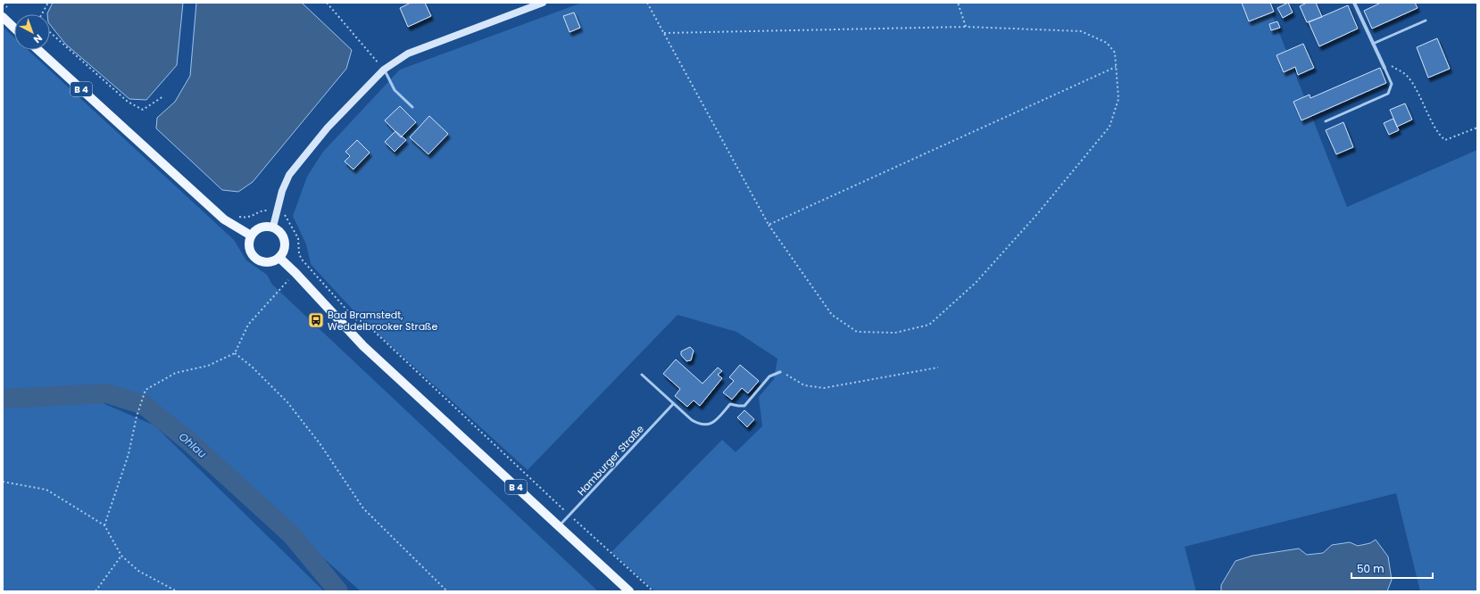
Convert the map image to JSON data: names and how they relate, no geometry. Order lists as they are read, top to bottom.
{
  "streets": {
    "main road": ["B 4"],
    "lane": ["Hamburger Straße"]
  },
  "crossings": [
    ["B 4", "Hamburger Straße"]
  ],
  "water": ["Ohlau"],
  "places": {
    "bus stop": ["Bad Bramstedt, Weddelbrooker Straße"]
  },
  "scale_bar": "50 m",
  "north": "bottom right"
}
